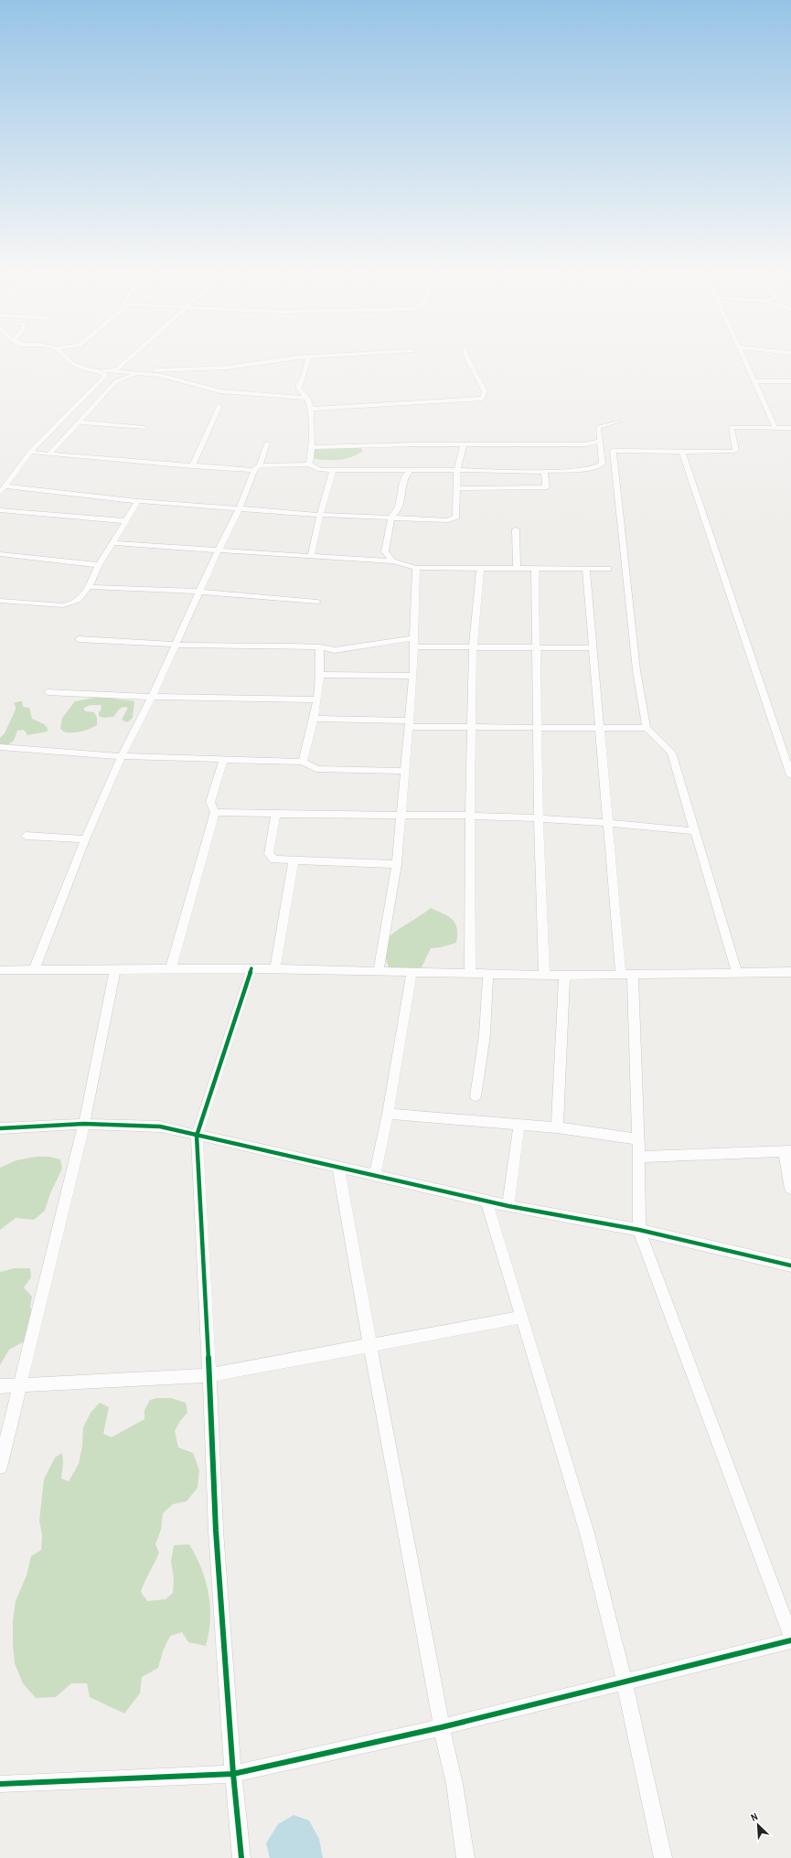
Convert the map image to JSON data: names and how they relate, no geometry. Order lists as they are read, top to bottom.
{
  "north": "top left"
}
